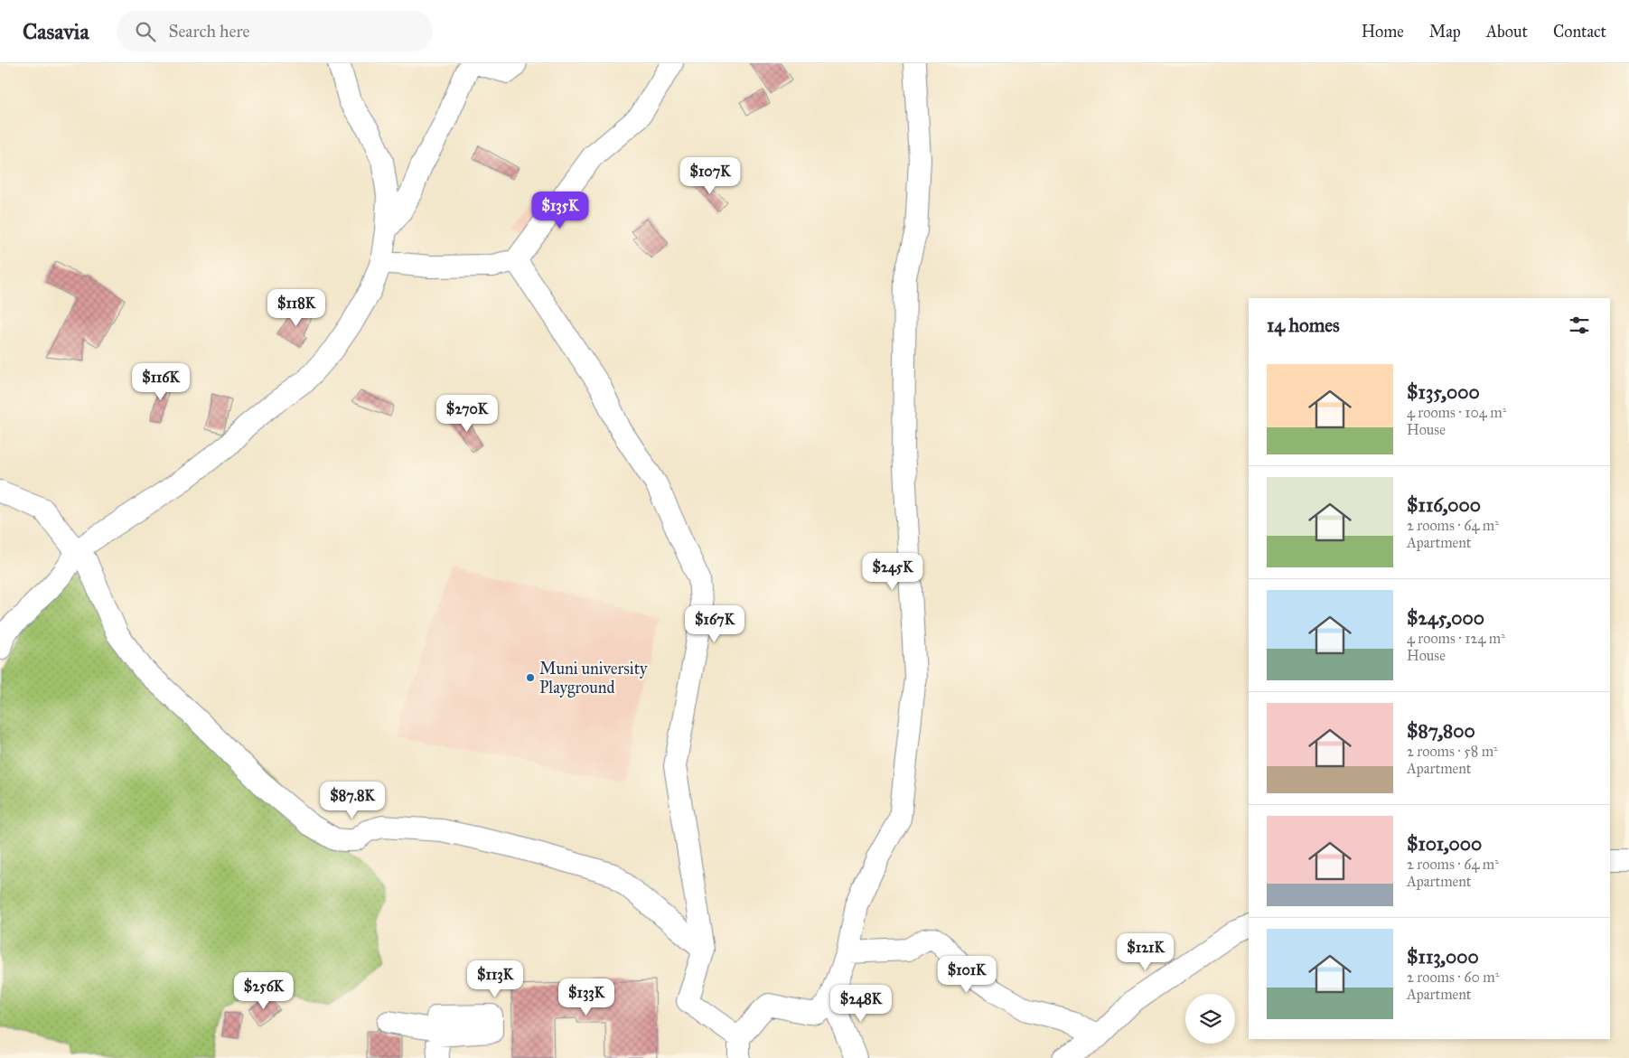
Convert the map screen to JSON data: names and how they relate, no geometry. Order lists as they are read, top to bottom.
{
  "places": ["Muni university Playground"],
  "page": {
    "header": "Casavia",
    "search": "Search here",
    "nav": [
      "Home",
      "Map",
      "About",
      "Contact"
    ],
    "price": [
      "$107K",
      "$135K",
      "$118K",
      "$116K",
      "$270K",
      "$245K",
      "$167K",
      "$87.8K",
      "$121K",
      "$101K",
      "$113K",
      "$256K",
      "$133K",
      "$248K"
    ],
    "heading": "14 homes",
    "list": [
      {
        "name": "$135,000",
        "note": "4 rooms · 104 m² · House"
      },
      {
        "name": "$116,000",
        "note": "2 rooms · 64 m² · Apartment"
      },
      {
        "name": "$245,000",
        "note": "4 rooms · 124 m² · House"
      },
      {
        "name": "$87,800",
        "note": "2 rooms · 58 m² · Apartment"
      },
      {
        "name": "$101,000",
        "note": "2 rooms · 64 m² · Apartment"
      },
      {
        "name": "$113,000",
        "note": "2 rooms · 60 m² · Apartment"
      }
    ]
  }
}
